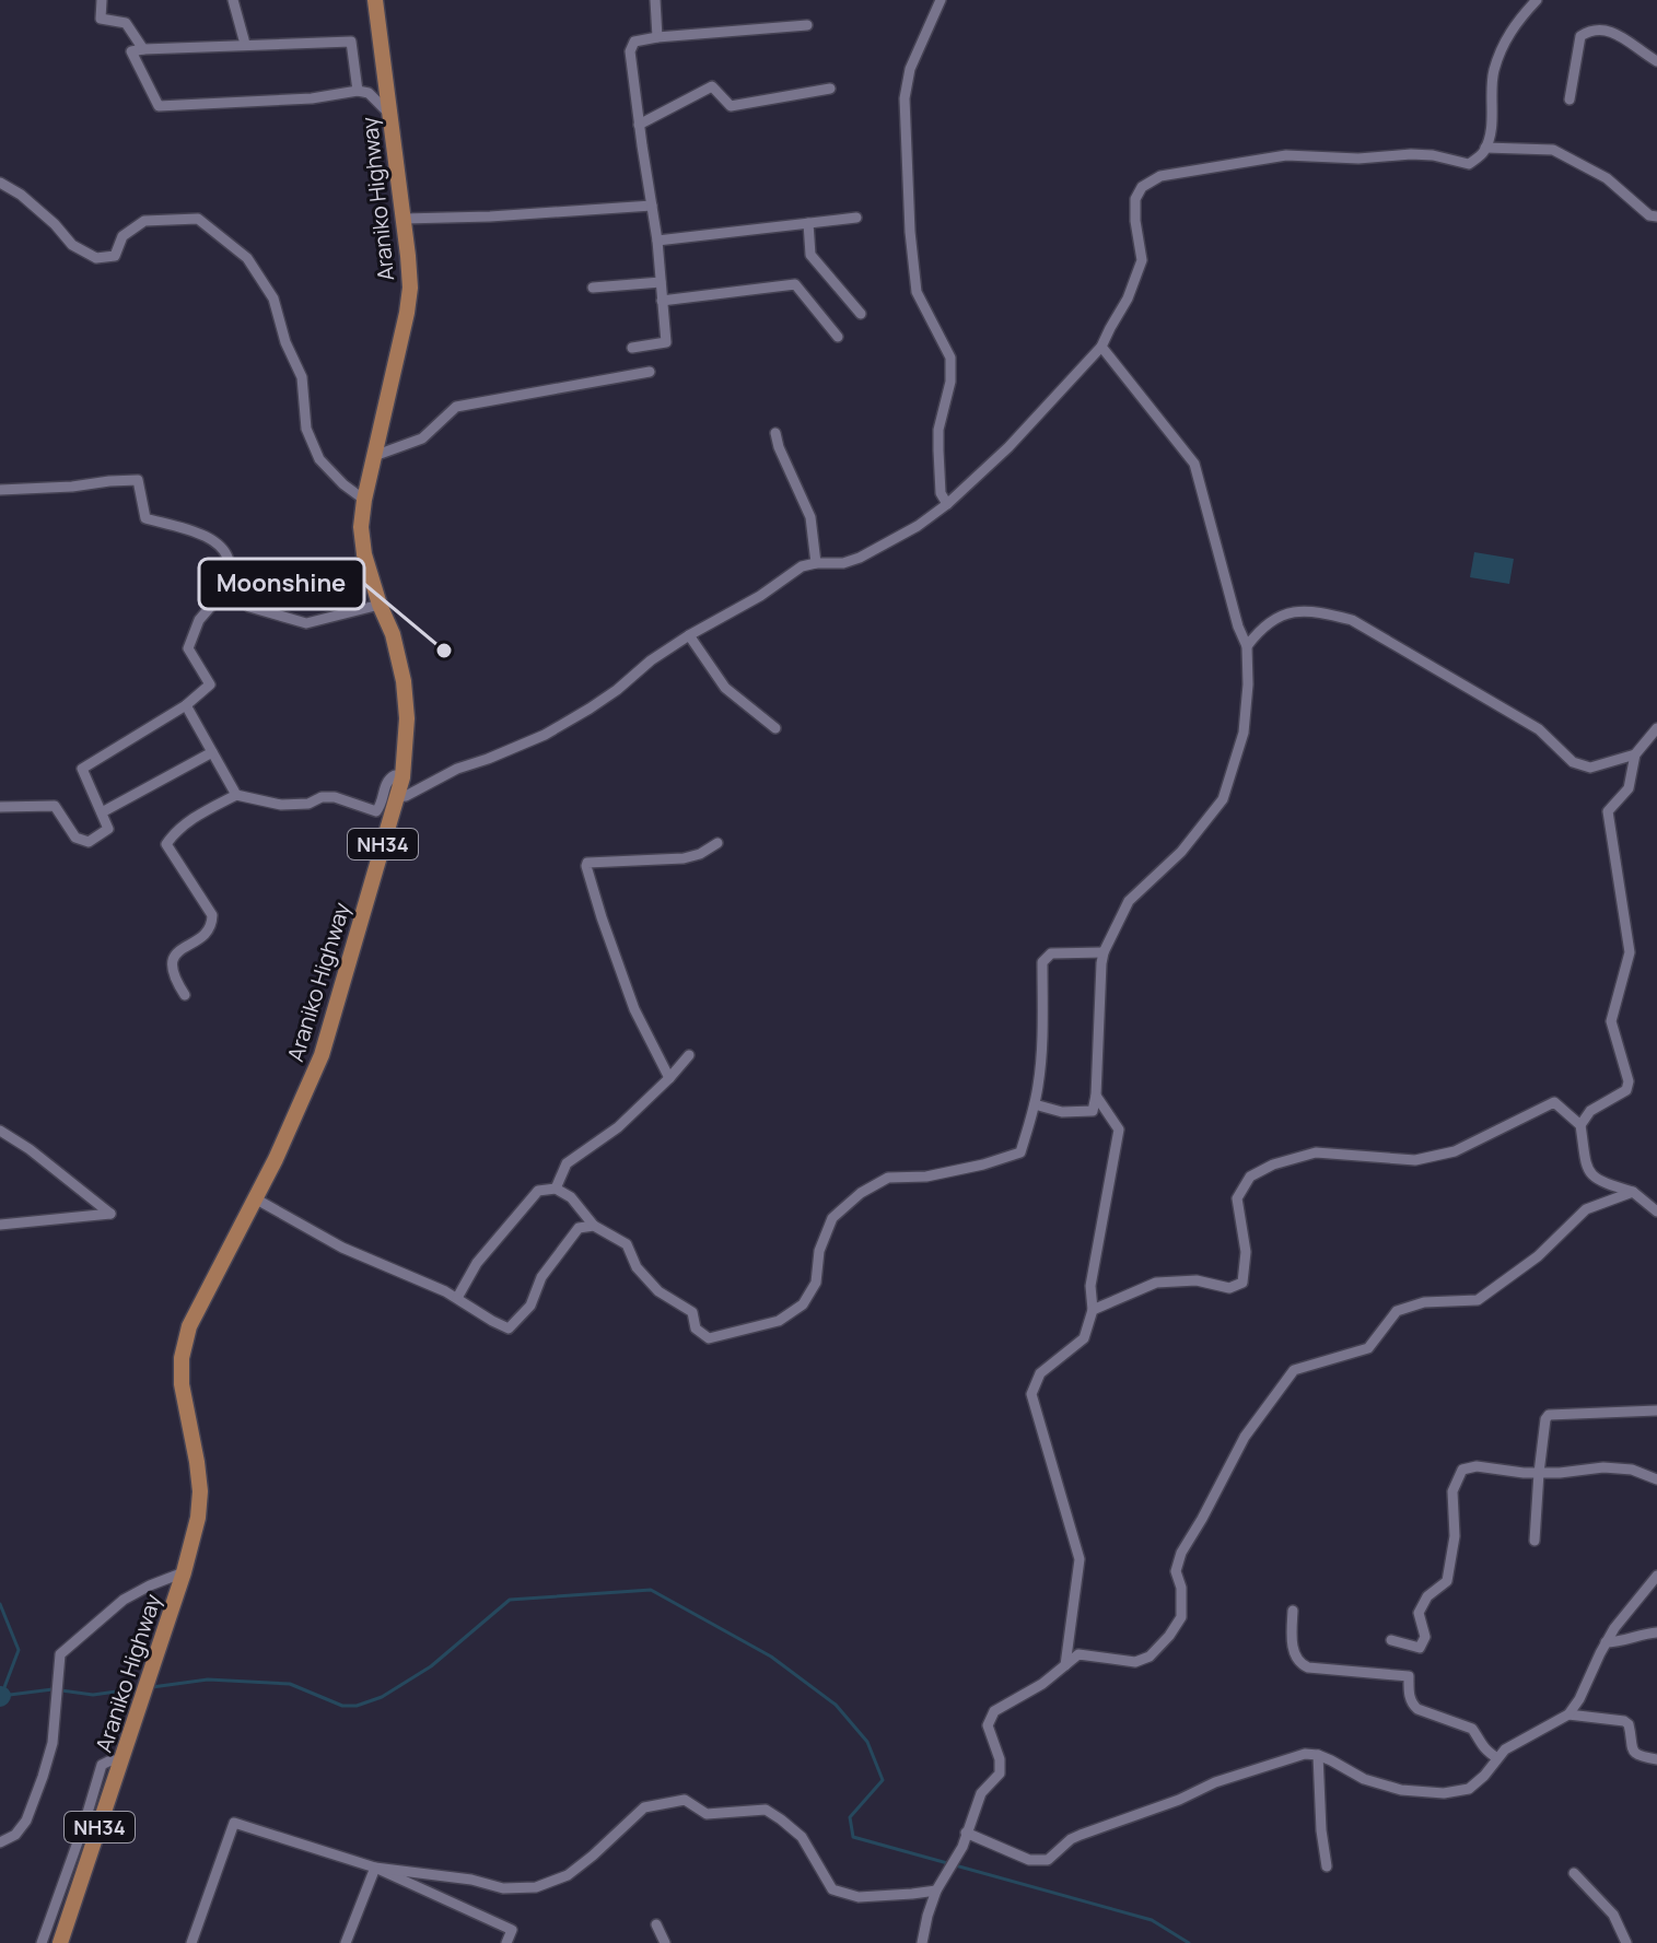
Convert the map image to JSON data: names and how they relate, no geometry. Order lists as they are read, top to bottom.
{
  "streets": {
    "highway": ["Araniko Highway", "NH34"]
  },
  "places": ["Moonshine"]
}
